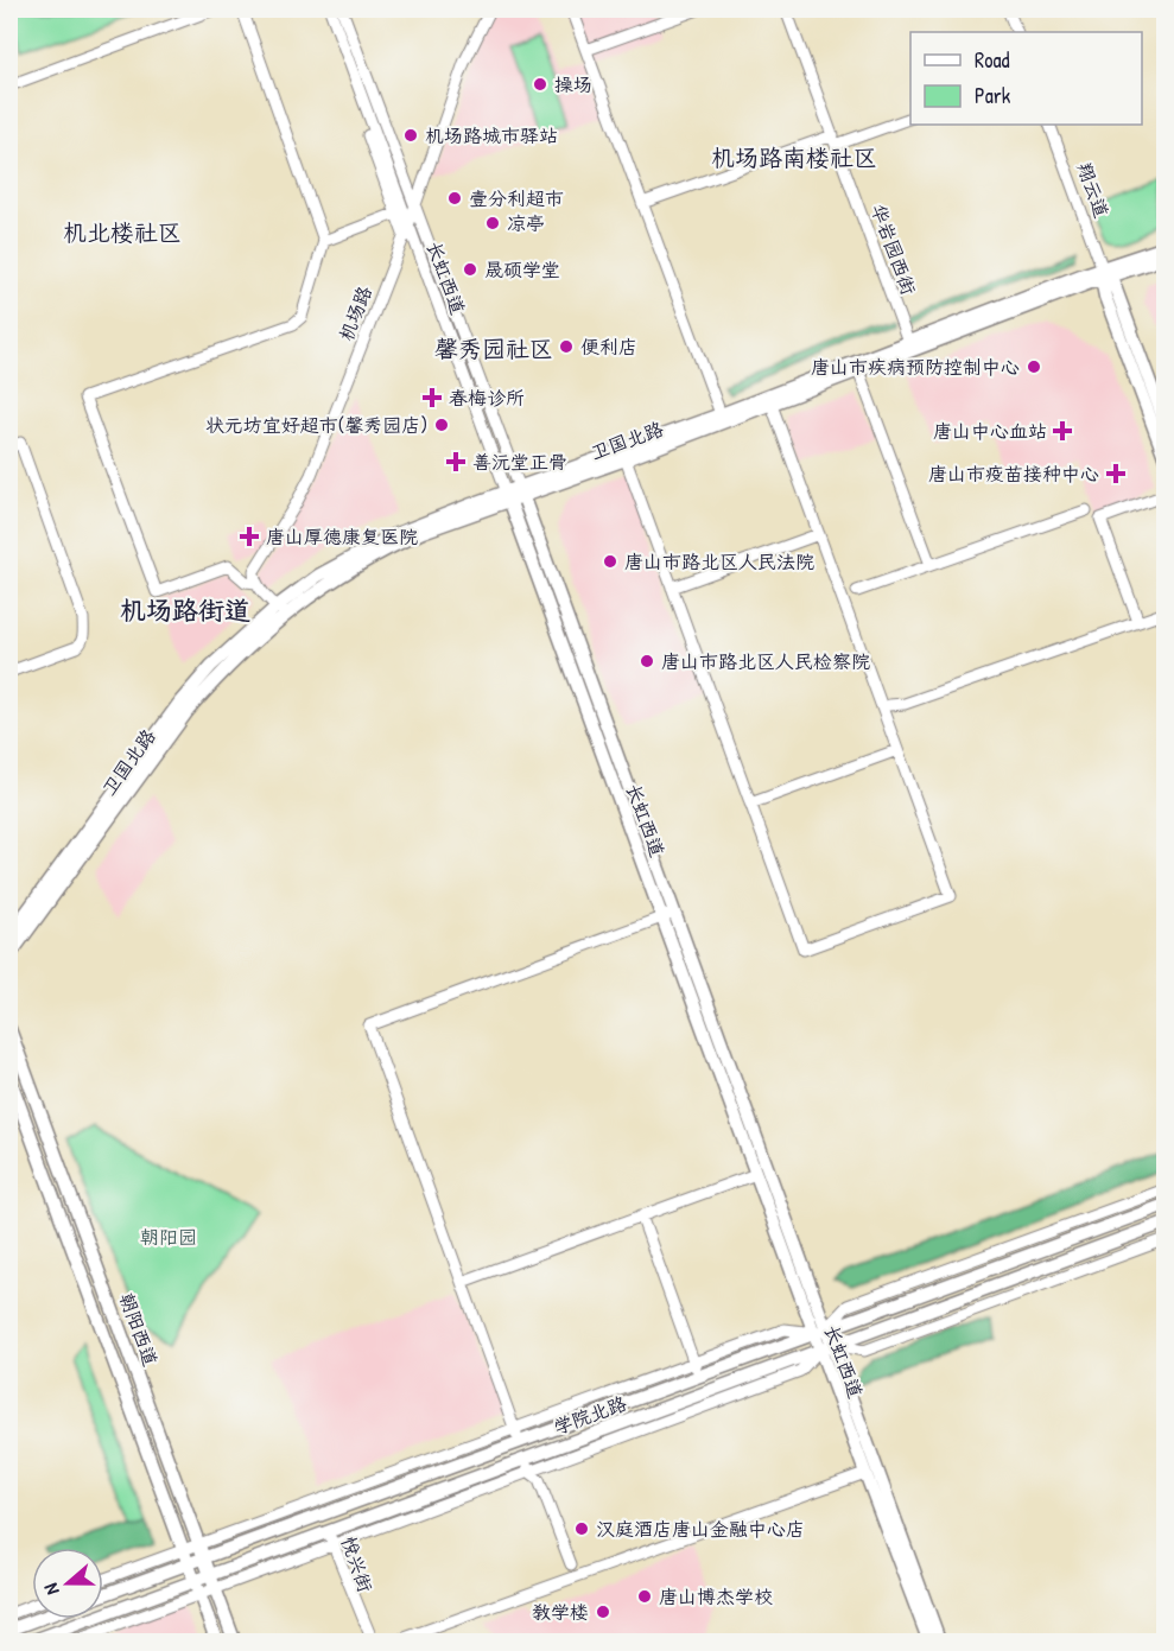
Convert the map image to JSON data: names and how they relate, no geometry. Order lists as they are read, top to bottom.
{
  "streets": {
    "main road": [
      "翔云道",
      "长虹西道",
      "卫国北路",
      "朝阳西道",
      "学院北路"
    ],
    "street": ["华岩园西街", "机场路", "悦兴街"]
  },
  "crossings": [
    ["翔云道", "卫国北路"],
    ["华岩园西街", "卫国北路"],
    ["长虹西道", "机场路"],
    ["长虹西道", "卫国北路"],
    ["长虹西道", "学院北路"],
    ["朝阳西道", "学院北路"],
    ["学院北路", "悦兴街"]
  ],
  "districts": [
    "机场路南楼社区",
    "机北楼社区",
    "馨秀园社区",
    "机场路街道"
  ],
  "parks": ["朝阳园"],
  "places": {
    "other": [
      "操场",
      "机场路城市驿站",
      "壹分利超市",
      "凉亭",
      "晟硕学堂",
      "便利店",
      "唐山市疾病预防控制中心",
      "状元坊宜好超市(馨秀园店)",
      "唐山市路北区人民法院",
      "唐山市路北区人民检察院",
      "汉庭酒店唐山金融中心店",
      "唐山博杰学校",
      "教学楼"
    ],
    "health": [
      "春梅诊所",
      "唐山中心血站",
      "善沅堂正骨",
      "唐山市疫苗接种中心",
      "唐山厚德康复医院"
    ]
  },
  "legend": ["Road", "Park"],
  "north": "left"
}
